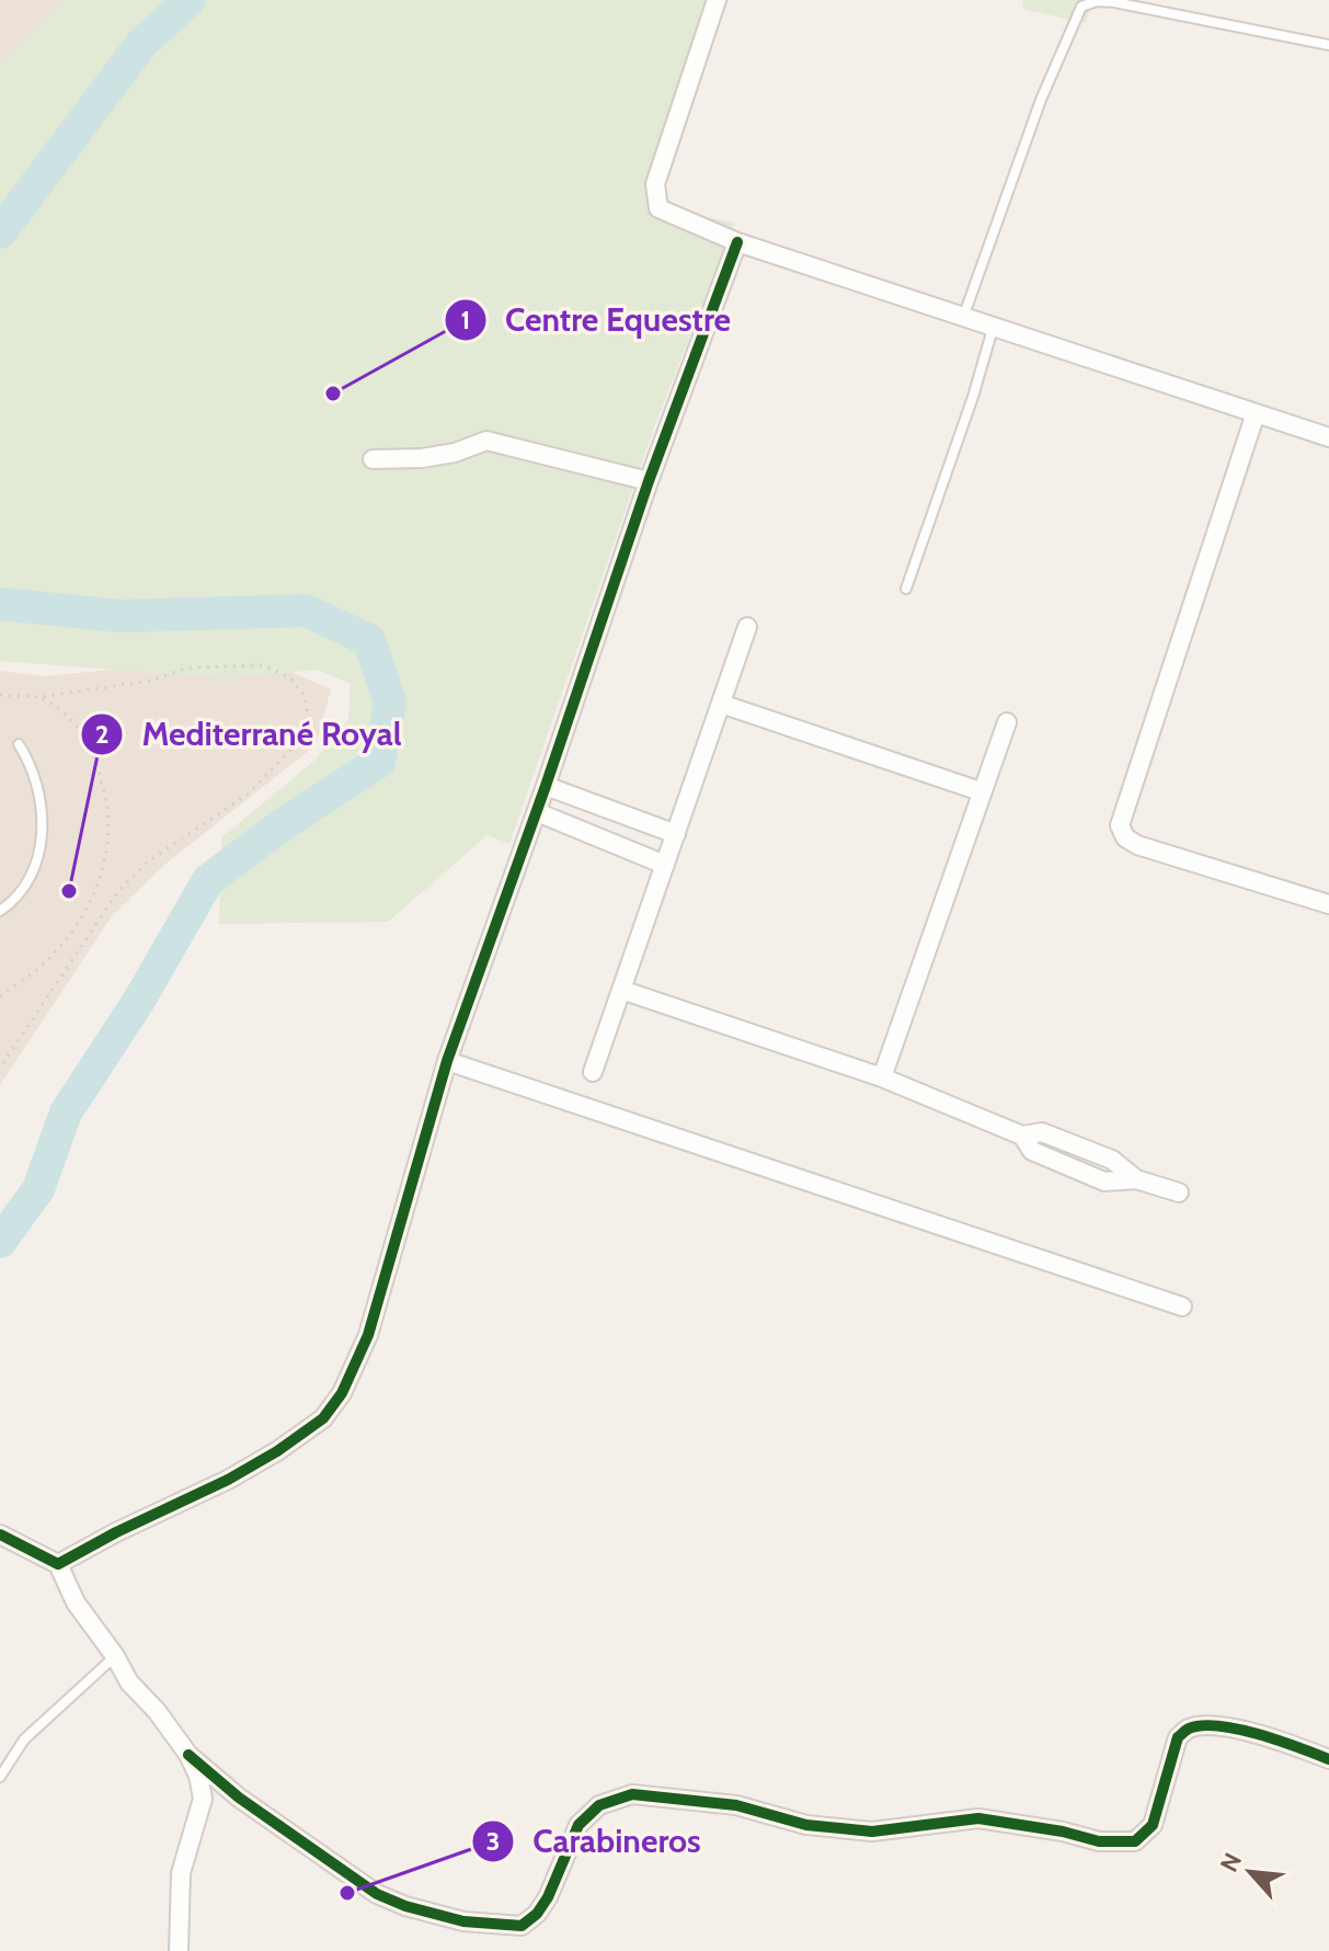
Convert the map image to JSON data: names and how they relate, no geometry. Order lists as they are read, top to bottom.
{
  "places": ["Centre Equestre", "Mediterrané Royal", "Carabineros"],
  "north": "top left"
}
